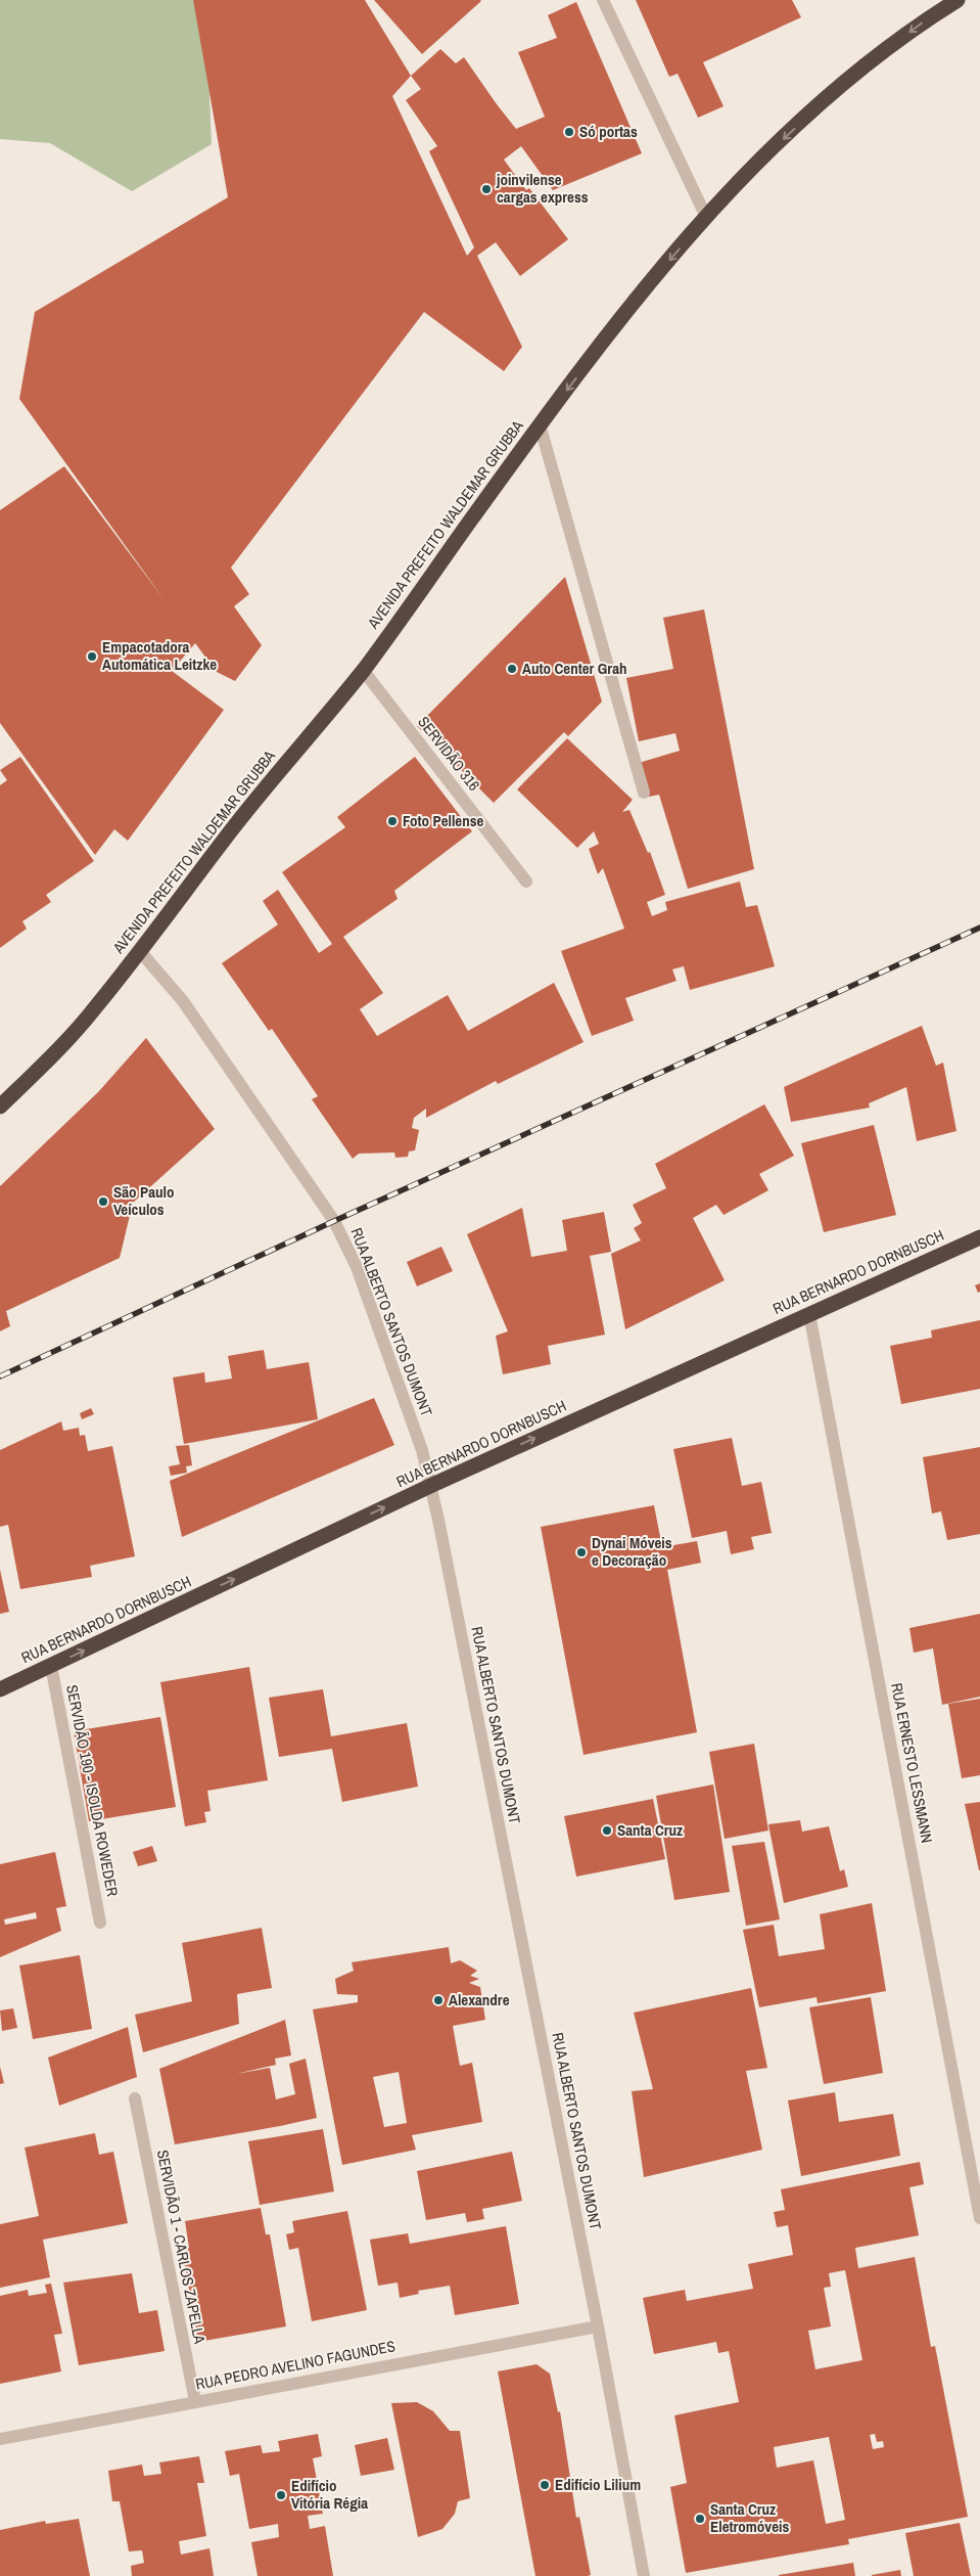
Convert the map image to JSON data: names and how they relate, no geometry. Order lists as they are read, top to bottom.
{
  "streets": {
    "highway": ["AVENIDA PREFEITO WALDEMAR GRUBBA", "RUA BERNARDO DORNBUSCH"],
    "street": [
      "SERVIDÃO 316",
      "RUA ALBERTO SANTOS DUMONT",
      "RUA ERNESTO LESSMANN",
      "SERVIDÃO 190 - ISOLDA ROWEDER",
      "SERVIDÃO 1 - CARLOS ZAPELLA",
      "RUA PEDRO AVELINO FAGUNDES"
    ]
  },
  "crossings": [
    ["AVENIDA PREFEITO WALDEMAR GRUBBA", "SERVIDÃO 316"],
    ["AVENIDA PREFEITO WALDEMAR GRUBBA", "RUA ALBERTO SANTOS DUMONT"],
    ["RUA BERNARDO DORNBUSCH", "RUA ALBERTO SANTOS DUMONT"],
    ["RUA BERNARDO DORNBUSCH", "RUA ERNESTO LESSMANN"],
    ["RUA BERNARDO DORNBUSCH", "SERVIDÃO 190 - ISOLDA ROWEDER"],
    ["RUA ALBERTO SANTOS DUMONT", "RUA PEDRO AVELINO FAGUNDES"],
    ["SERVIDÃO 1 - CARLOS ZAPELLA", "RUA PEDRO AVELINO FAGUNDES"]
  ],
  "one_way": ["AVENIDA PREFEITO WALDEMAR GRUBBA", "RUA BERNARDO DORNBUSCH"],
  "places": [
    "Só portas",
    "joinvilense cargas express",
    "Empacotadora Automática Leitzke",
    "Auto Center Grah",
    "Foto Pellense",
    "São Paulo Veículos",
    "Dynai Móveis e Decoração",
    "Santa Cruz",
    "Alexandre",
    "Edifício Lilium",
    "Edifício Vitória Régia",
    "Santa Cruz Eletromóveis"
  ]
}
